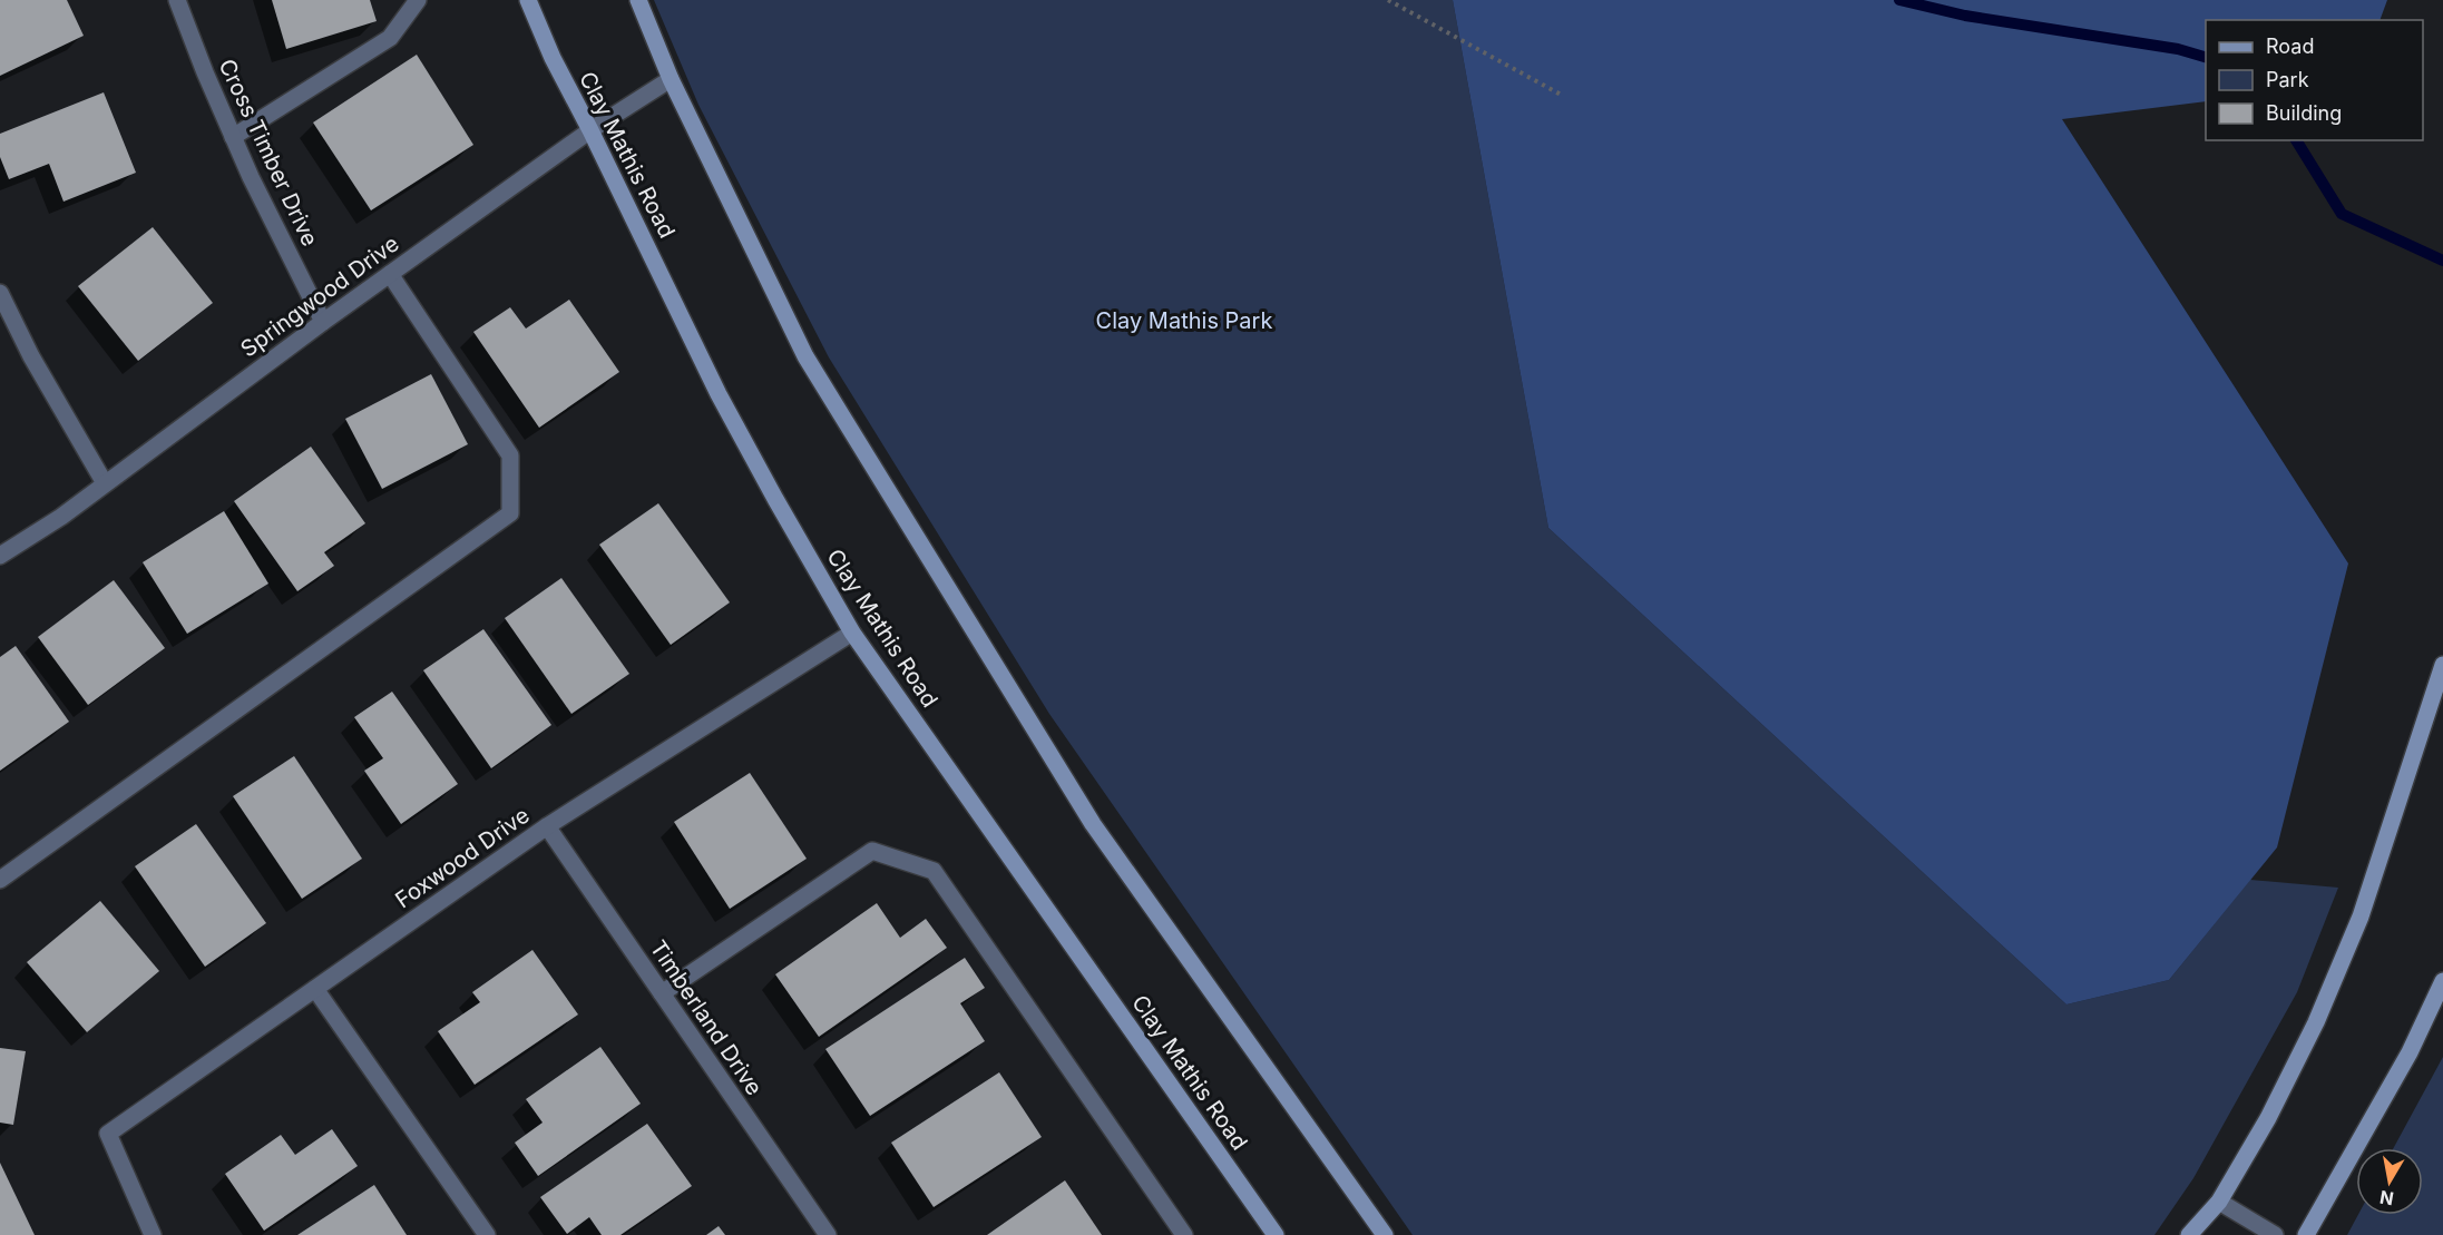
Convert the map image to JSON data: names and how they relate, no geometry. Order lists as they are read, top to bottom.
{
  "streets": {
    "main road": ["Clay Mathis Road"],
    "street": [
      "Cross Timber Drive",
      "Springwood Drive",
      "Foxwood Drive",
      "Timberland Drive"
    ]
  },
  "crossings": [
    ["Cross Timber Drive", "Springwood Drive"],
    ["Clay Mathis Road", "Springwood Drive"],
    ["Clay Mathis Road", "Foxwood Drive"],
    ["Foxwood Drive", "Timberland Drive"]
  ],
  "parks": ["Clay Mathis Park"],
  "legend": ["Road", "Park", "Building"],
  "north": "bottom"
}
